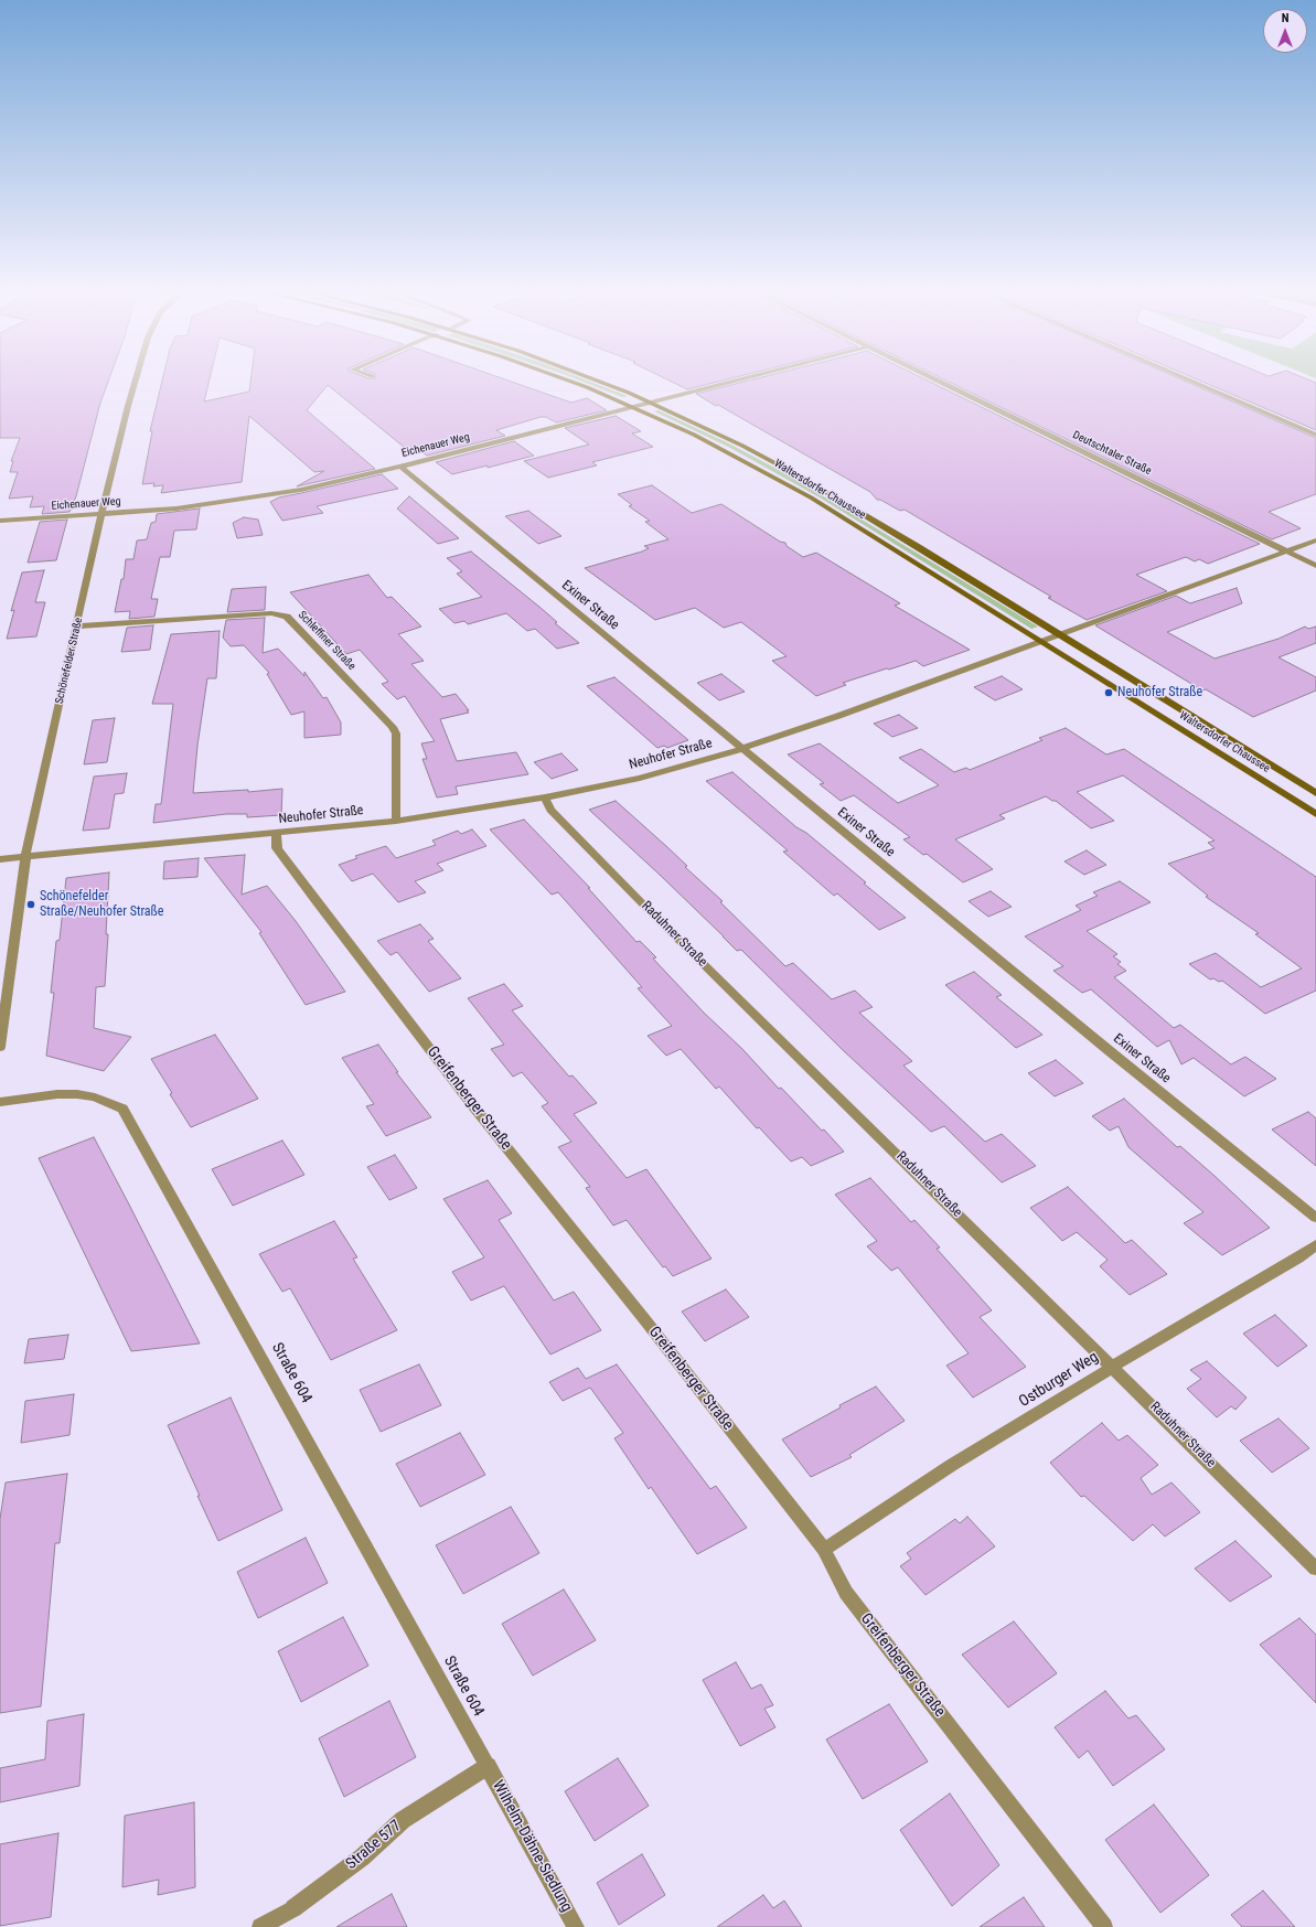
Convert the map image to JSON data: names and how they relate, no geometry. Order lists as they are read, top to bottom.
{
  "streets": {
    "main road": ["Waltersdorfer Chaussee"],
    "street": [
      "Eichenauer Weg",
      "Deutschtaler Straße",
      "Exiner Straße",
      "Schleffiner Straße",
      "Schönefelder Straße",
      "Neuhofer Straße",
      "Raduhner Straße",
      "Greifenberger Straße",
      "Straße 604",
      "Ostburger Weg",
      "Straße 577",
      "Wilhelm-Dähne-Siedlung"
    ]
  },
  "crossings": [
    ["Eichenauer Weg", "Waltersdorfer Chaussee"],
    ["Eichenauer Weg", "Exiner Straße"],
    ["Eichenauer Weg", "Schönefelder Straße"],
    ["Deutschtaler Straße", "Neuhofer Straße"],
    ["Waltersdorfer Chaussee", "Neuhofer Straße"],
    ["Exiner Straße", "Neuhofer Straße"],
    ["Schleffiner Straße", "Schönefelder Straße"],
    ["Schleffiner Straße", "Neuhofer Straße"],
    ["Schönefelder Straße", "Neuhofer Straße"],
    ["Neuhofer Straße", "Raduhner Straße"],
    ["Neuhofer Straße", "Greifenberger Straße"],
    ["Raduhner Straße", "Ostburger Weg"],
    ["Greifenberger Straße", "Ostburger Weg"],
    ["Straße 604", "Straße 577"],
    ["Straße 604", "Wilhelm-Dähne-Siedlung"],
    ["Straße 577", "Wilhelm-Dähne-Siedlung"]
  ],
  "places": ["Neuhofer Straße", "Schönefelder Straße/Neuhofer Straße"],
  "north": "top"
}
